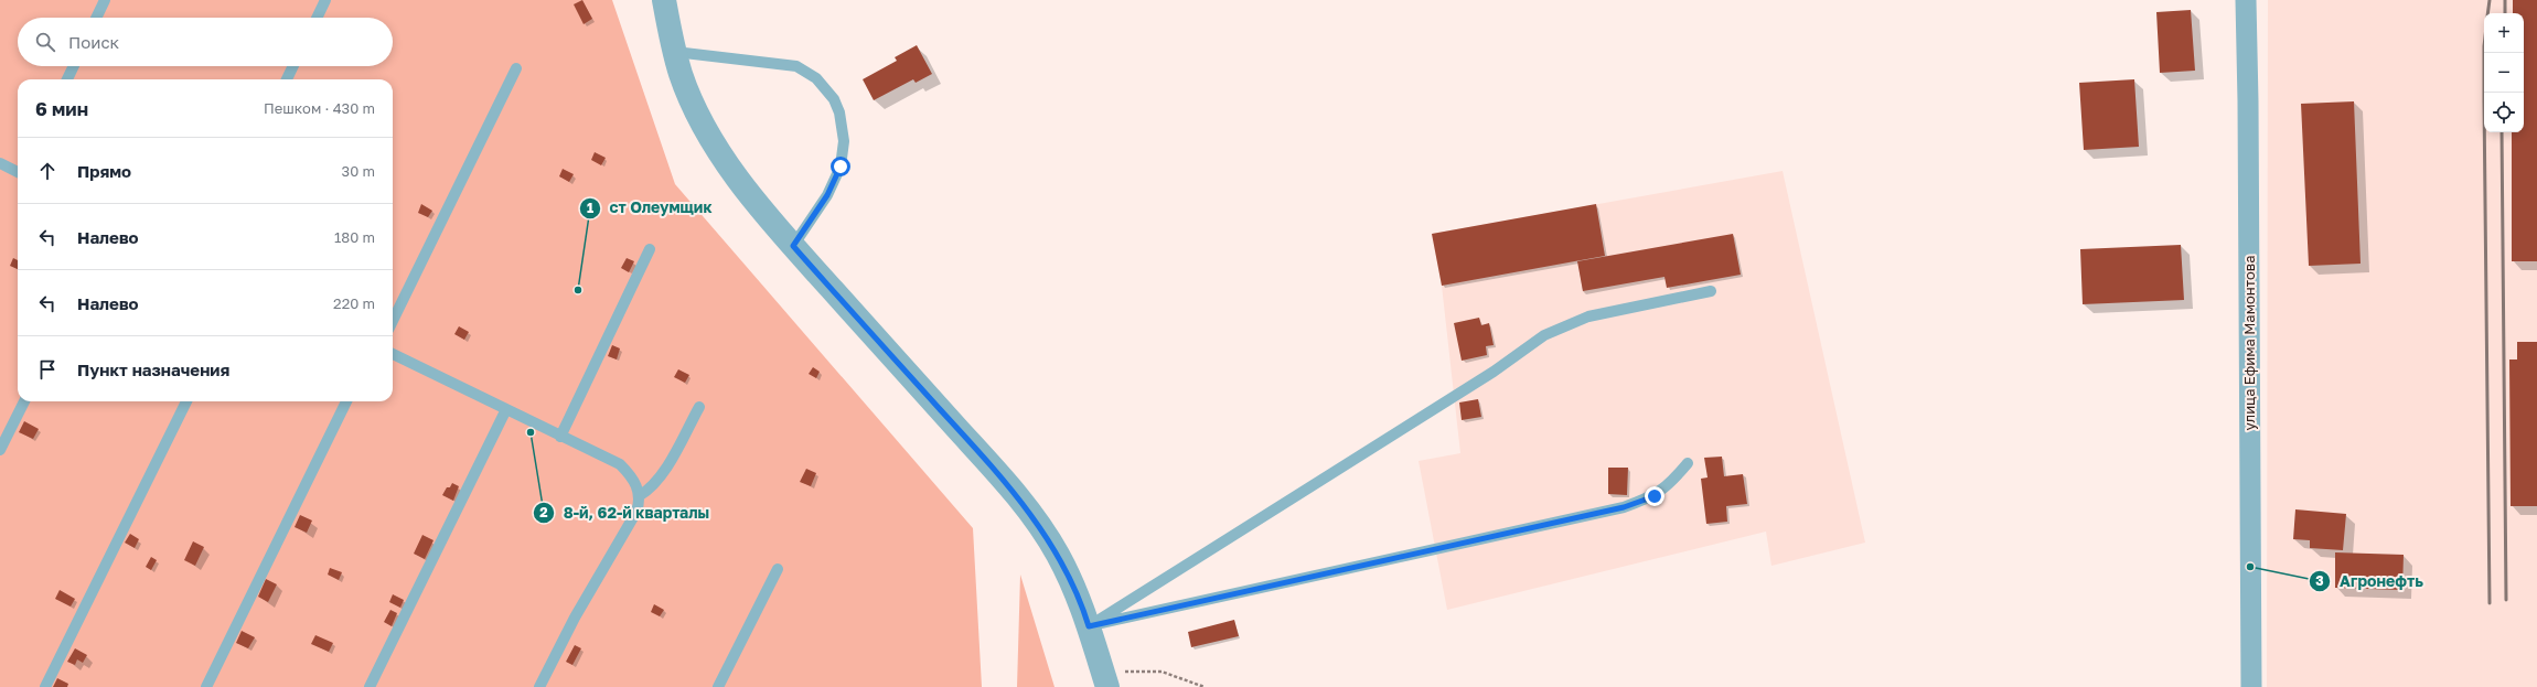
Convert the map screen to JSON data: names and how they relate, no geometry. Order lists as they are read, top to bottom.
{
  "streets": {
    "street": ["улица Ефима Мамонтова"]
  },
  "places": ["ст Олеумщик", "8-й, 62-й кварталы", "Агронефть"],
  "page": {
    "map_buttons": ["+", "−"],
    "search": "Поиск",
    "heading": ["6 мин", "Пешком · 430 m"],
    "list": [
      ["Прямо", "30 m"],
      ["Налево", "180 m"],
      ["Налево", "220 m"],
      "Пункт назначения"
    ]
  }
}
